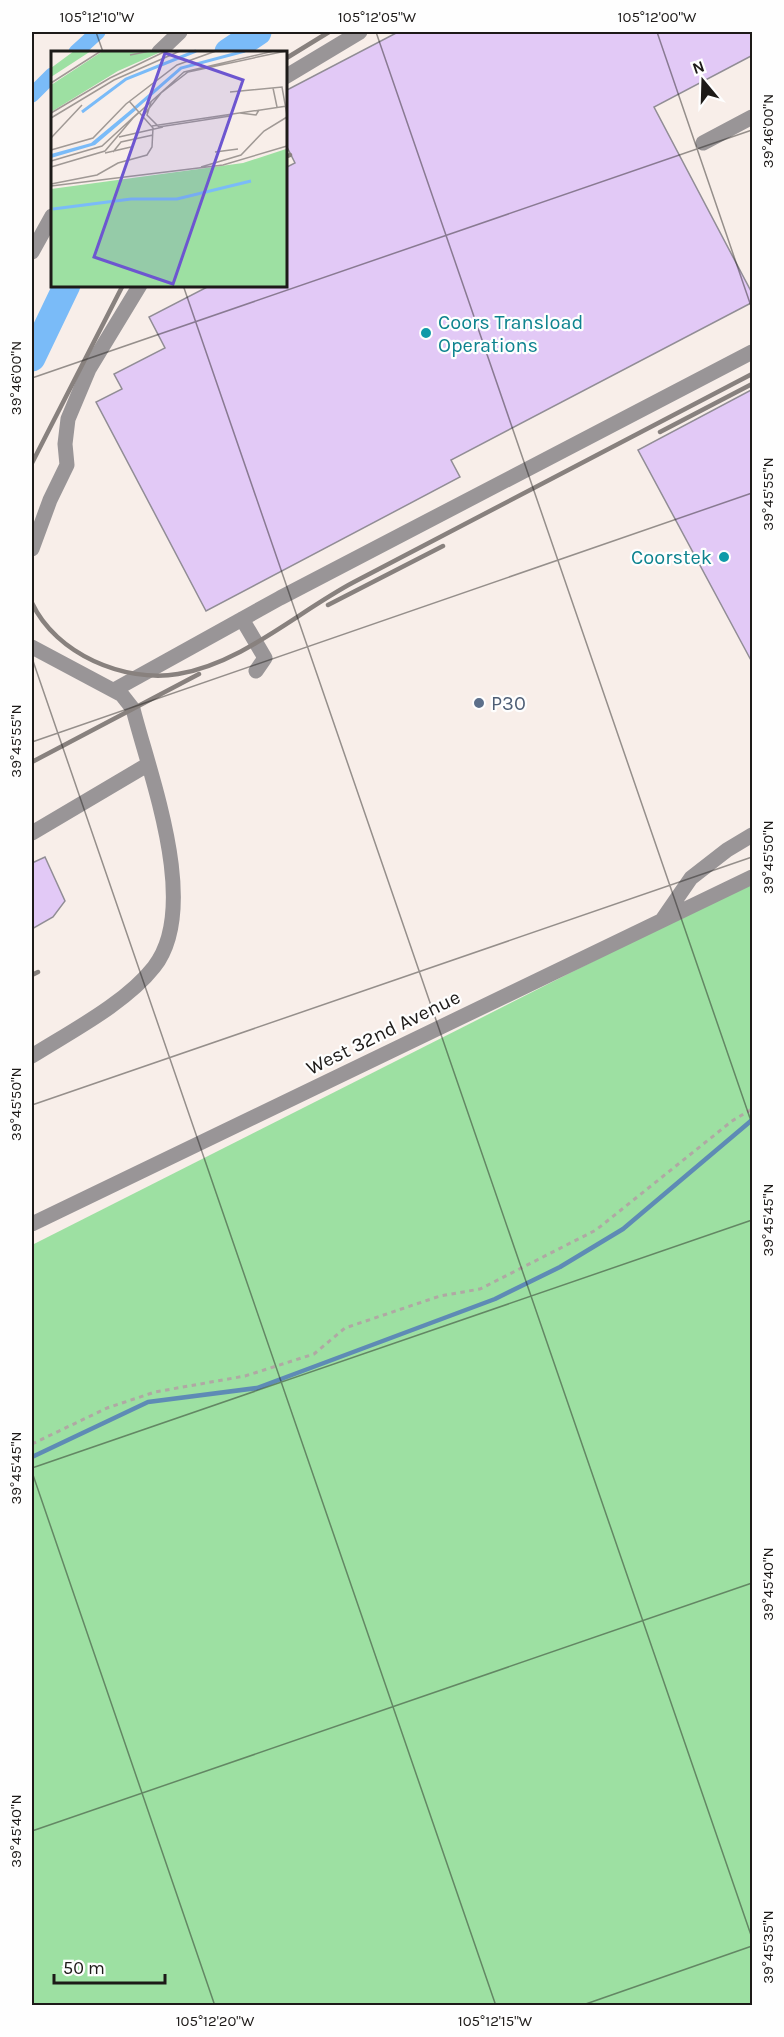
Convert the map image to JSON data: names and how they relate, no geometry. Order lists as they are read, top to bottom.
{
  "streets": {
    "street": ["West 32nd Avenue"]
  },
  "places": ["Coors Transload Operations", "Coorstek", "P30"],
  "scale_bar": "50 m",
  "north": "top",
  "coordinates": [
    "105°12'10\"W",
    "105°12'05\"W",
    "105°12'00\"W",
    "39°46'00\"N",
    "39°45'55\"N",
    "39°45'50\"N",
    "39°45'45\"N",
    "39°45'40\"N",
    "39°45'35\"N",
    "105°12'20\"W",
    "105°12'15\"W"
  ]
}
